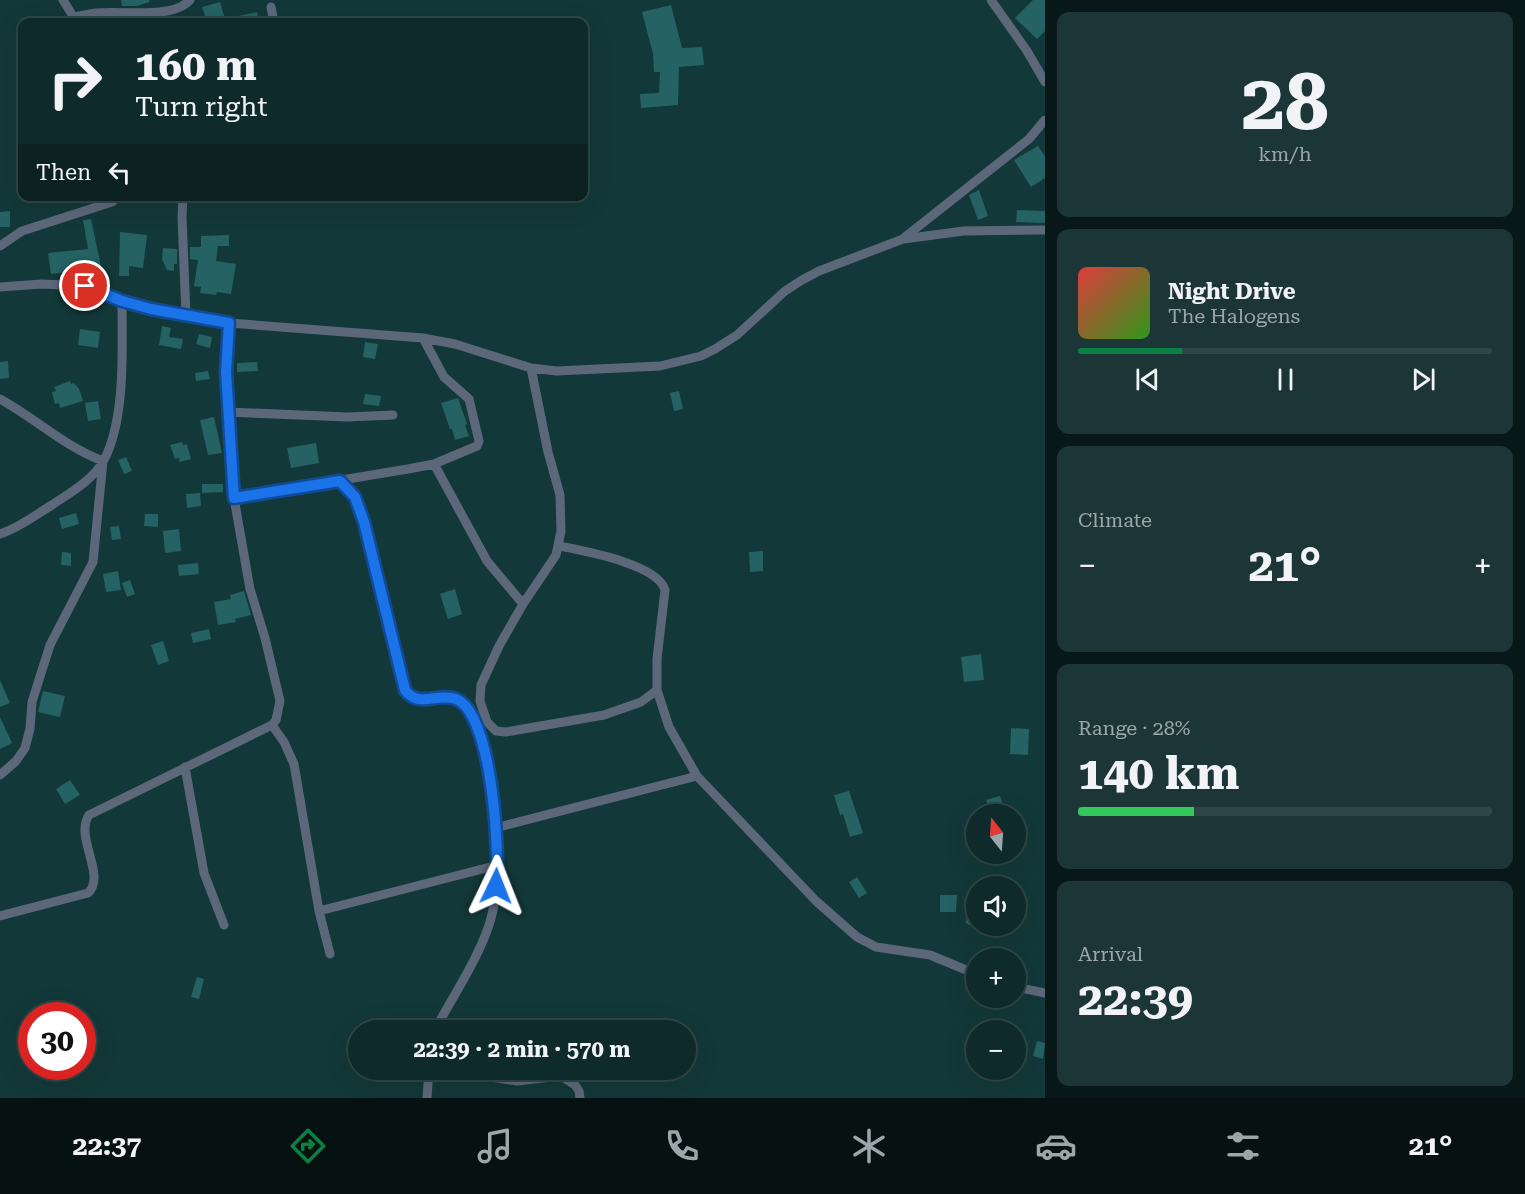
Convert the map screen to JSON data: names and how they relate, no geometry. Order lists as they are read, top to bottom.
{
  "north": "top",
  "page": {
    "tile": [
      ["28", "km/h"],
      "Climate",
      ["Range · 28%", "140 km"],
      ["Arrival", "22:39"]
    ],
    "turn": ["160 m", "Turn right"],
    "then": "Then",
    "song": ["Night Drive", "The Halogens"],
    "heat": ["−", "21°", "+"],
    "map_buttons": ["+", "−"],
    "limit": "30",
    "trip": "22:39 · 2 min · 570 m",
    "tabs": ["22:37", "21°"]
  }
}
